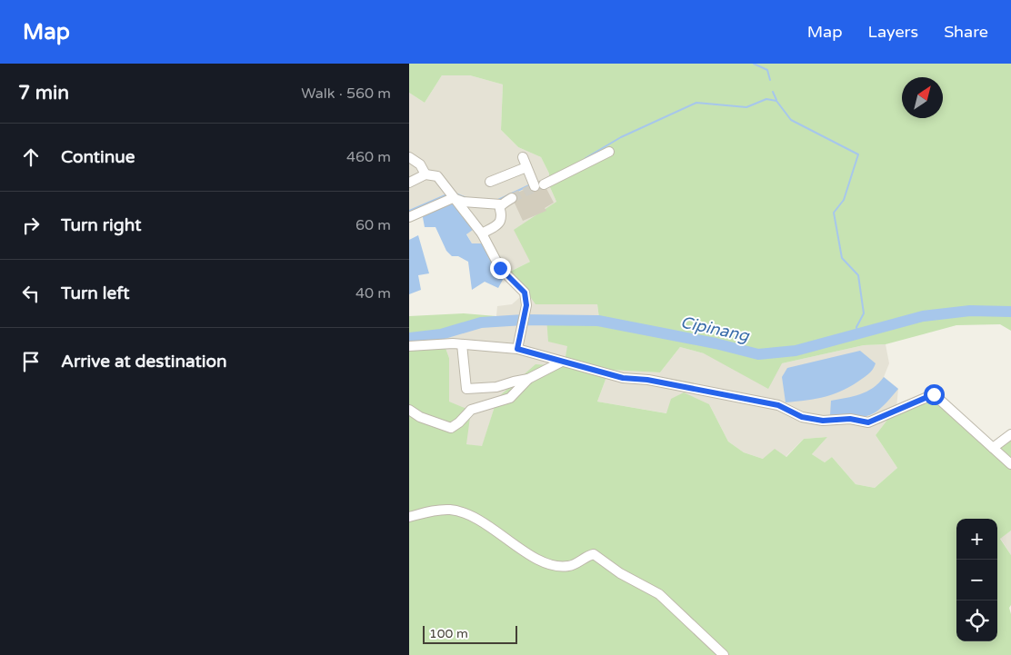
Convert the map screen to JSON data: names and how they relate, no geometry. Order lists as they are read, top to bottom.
{
  "water": ["Cipinang"],
  "scale_bar": "100 m",
  "north": "top right",
  "page": {
    "header": "Map",
    "nav": ["Map", "Layers", "Share"],
    "heading": ["7 min", "Walk · 560 m"],
    "list": [
      ["Continue", "460 m"],
      ["Turn right", "60 m"],
      ["Turn left", "40 m"],
      "Arrive at destination"
    ],
    "map_buttons": ["+", "−"],
    "scale": "100 m"
  }
}
